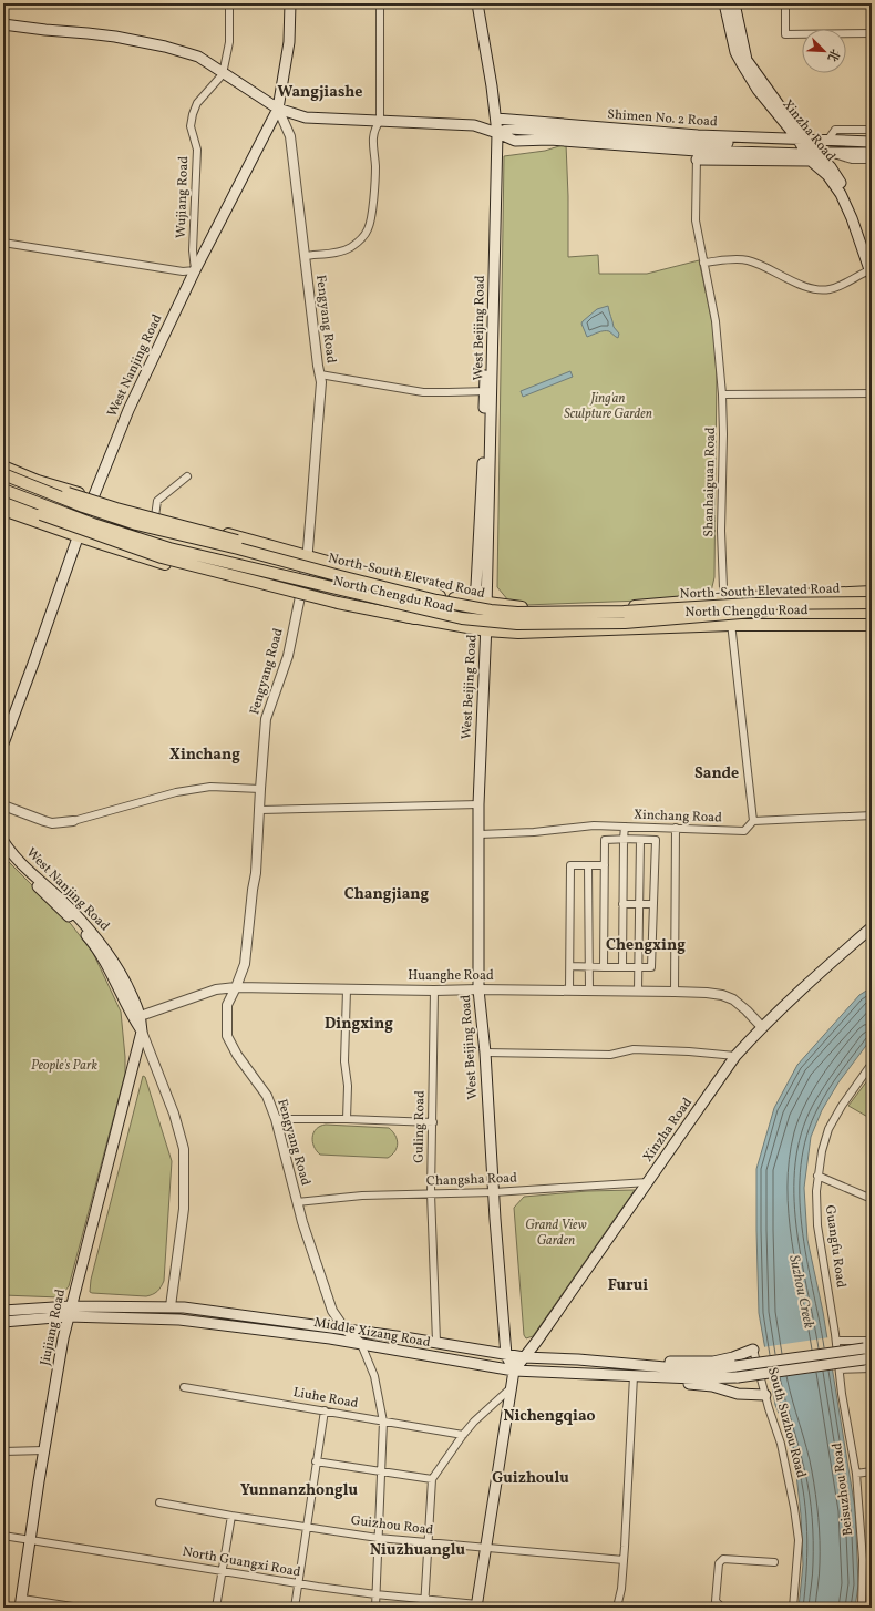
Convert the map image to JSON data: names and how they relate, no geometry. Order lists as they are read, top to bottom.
{
  "streets": {
    "main road": [
      "Shimen No. 2 Road",
      "Xinzha Road",
      "West Beijing Road",
      "West Nanjing Road",
      "North-South Elevated Road",
      "North Chengdu Road",
      "Jiujiang Road",
      "Middle Xizang Road"
    ],
    "street": [
      "Wujiang Road",
      "Fengyang Road",
      "Shanhaiguan Road",
      "Xinchang Road",
      "Huanghe Road",
      "Guling Road",
      "Changsha Road",
      "Guangfu Road",
      "Liuhe Road",
      "South Suzhou Road",
      "Beisuzhou Road",
      "Guizhou Road",
      "North Guangxi Road"
    ]
  },
  "crossings": [
    ["Shimen No. 2 Road", "Xinzha Road"],
    ["Shimen No. 2 Road", "Wujiang Road"],
    ["Shimen No. 2 Road", "Fengyang Road"],
    ["Shimen No. 2 Road", "West Beijing Road"],
    ["Shimen No. 2 Road", "West Nanjing Road"],
    ["Shimen No. 2 Road", "Shanhaiguan Road"],
    ["Xinzha Road", "West Beijing Road"],
    ["Xinzha Road", "Huanghe Road"],
    ["Xinzha Road", "Changsha Road"],
    ["Xinzha Road", "Middle Xizang Road"],
    ["Wujiang Road", "West Nanjing Road"],
    ["Fengyang Road", "West Nanjing Road"],
    ["Fengyang Road", "Huanghe Road"],
    ["Fengyang Road", "Changsha Road"],
    ["Fengyang Road", "Middle Xizang Road"],
    ["West Beijing Road", "North Chengdu Road"],
    ["West Beijing Road", "Xinchang Road"],
    ["West Beijing Road", "Huanghe Road"],
    ["West Beijing Road", "Changsha Road"],
    ["West Beijing Road", "Middle Xizang Road"],
    ["West Nanjing Road", "North-South Elevated Road"],
    ["West Nanjing Road", "Huanghe Road"],
    ["West Nanjing Road", "Jiujiang Road"],
    ["West Nanjing Road", "Middle Xizang Road"],
    ["Shanhaiguan Road", "North Chengdu Road"],
    ["Shanhaiguan Road", "Xinchang Road"],
    ["Huanghe Road", "Guling Road"],
    ["Huanghe Road", "Jiujiang Road"],
    ["Guling Road", "Changsha Road"],
    ["Guling Road", "Middle Xizang Road"],
    ["Guangfu Road", "Beisuzhou Road"],
    ["Jiujiang Road", "Middle Xizang Road"],
    ["Jiujiang Road", "North Guangxi Road"]
  ],
  "districts": [
    "Wangjiashe",
    "Xinchang",
    "Sande",
    "Changjiang",
    "Chengxing",
    "Dingxing",
    "Furui",
    "Nichengqiao",
    "Guizhoulu",
    "Yunnanzhonglu",
    "Niuzhuanglu"
  ],
  "water": ["Suzhou Creek"],
  "parks": ["Jing'an Sculpture Garden", "People's Park", "Grand View Garden"],
  "north": "bottom right"
}
